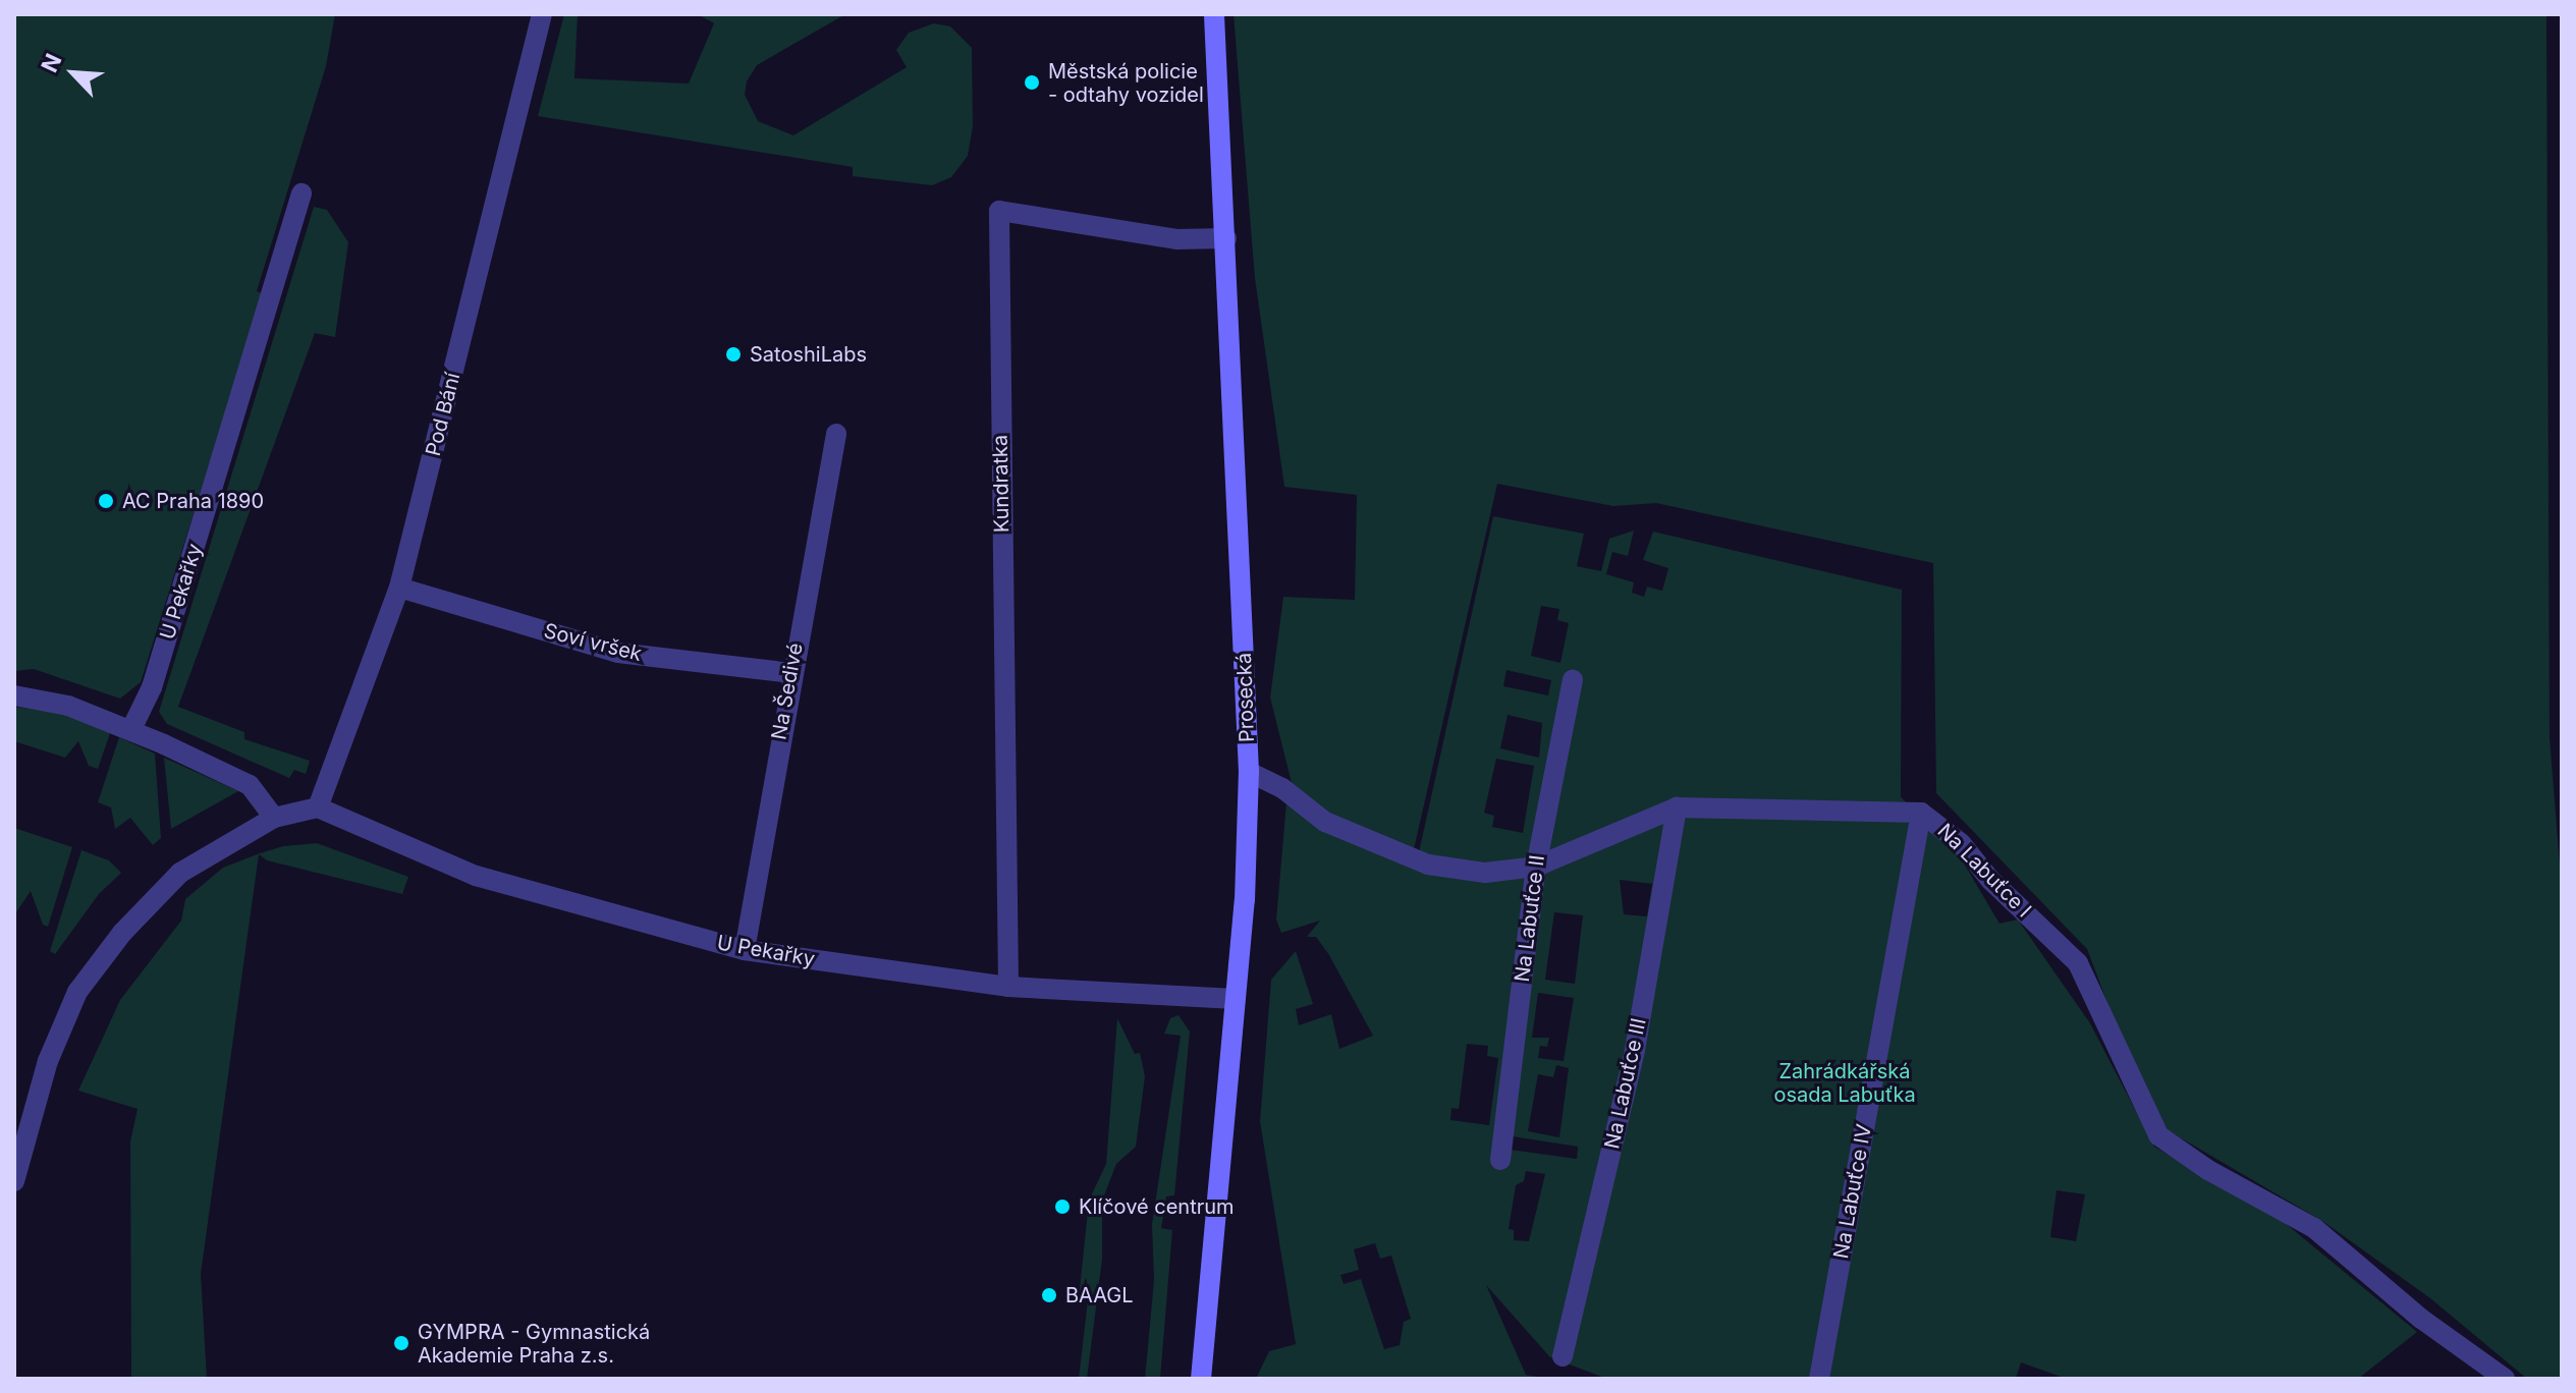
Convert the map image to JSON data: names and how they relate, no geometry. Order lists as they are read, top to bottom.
{
  "streets": {
    "main road": ["Prosecká"],
    "street": [
      "Pod Bání",
      "Kundratka",
      "U Pekařky",
      "Soví vršek",
      "Na Šedivé",
      "Na Labuťce Ⅰ",
      "Na Labuťce Ⅱ",
      "Na Labuťce Ⅲ",
      "Na Labuťce Ⅳ"
    ]
  },
  "crossings": [
    ["Pod Bání", "U Pekařky"],
    ["Pod Bání", "Soví vršek"],
    ["Kundratka", "U Pekařky"],
    ["Kundratka", "Prosecká"],
    ["U Pekařky", "Na Šedivé"],
    ["U Pekařky", "Prosecká"],
    ["Soví vršek", "Na Šedivé"],
    ["Prosecká", "Na Labuťce Ⅰ"],
    ["Na Labuťce Ⅰ", "Na Labuťce Ⅱ"],
    ["Na Labuťce Ⅰ", "Na Labuťce Ⅲ"],
    ["Na Labuťce Ⅰ", "Na Labuťce Ⅳ"]
  ],
  "parks": ["Zahrádkářská osada Labuťka"],
  "places": [
    "Městská policie - odtahy vozidel",
    "SatoshiLabs",
    "AC Praha 1890",
    "Klíčové centrum",
    "BAAGL",
    "GYMPRA - Gymnastická Akademie Praha z.s."
  ],
  "north": "top left"
}
